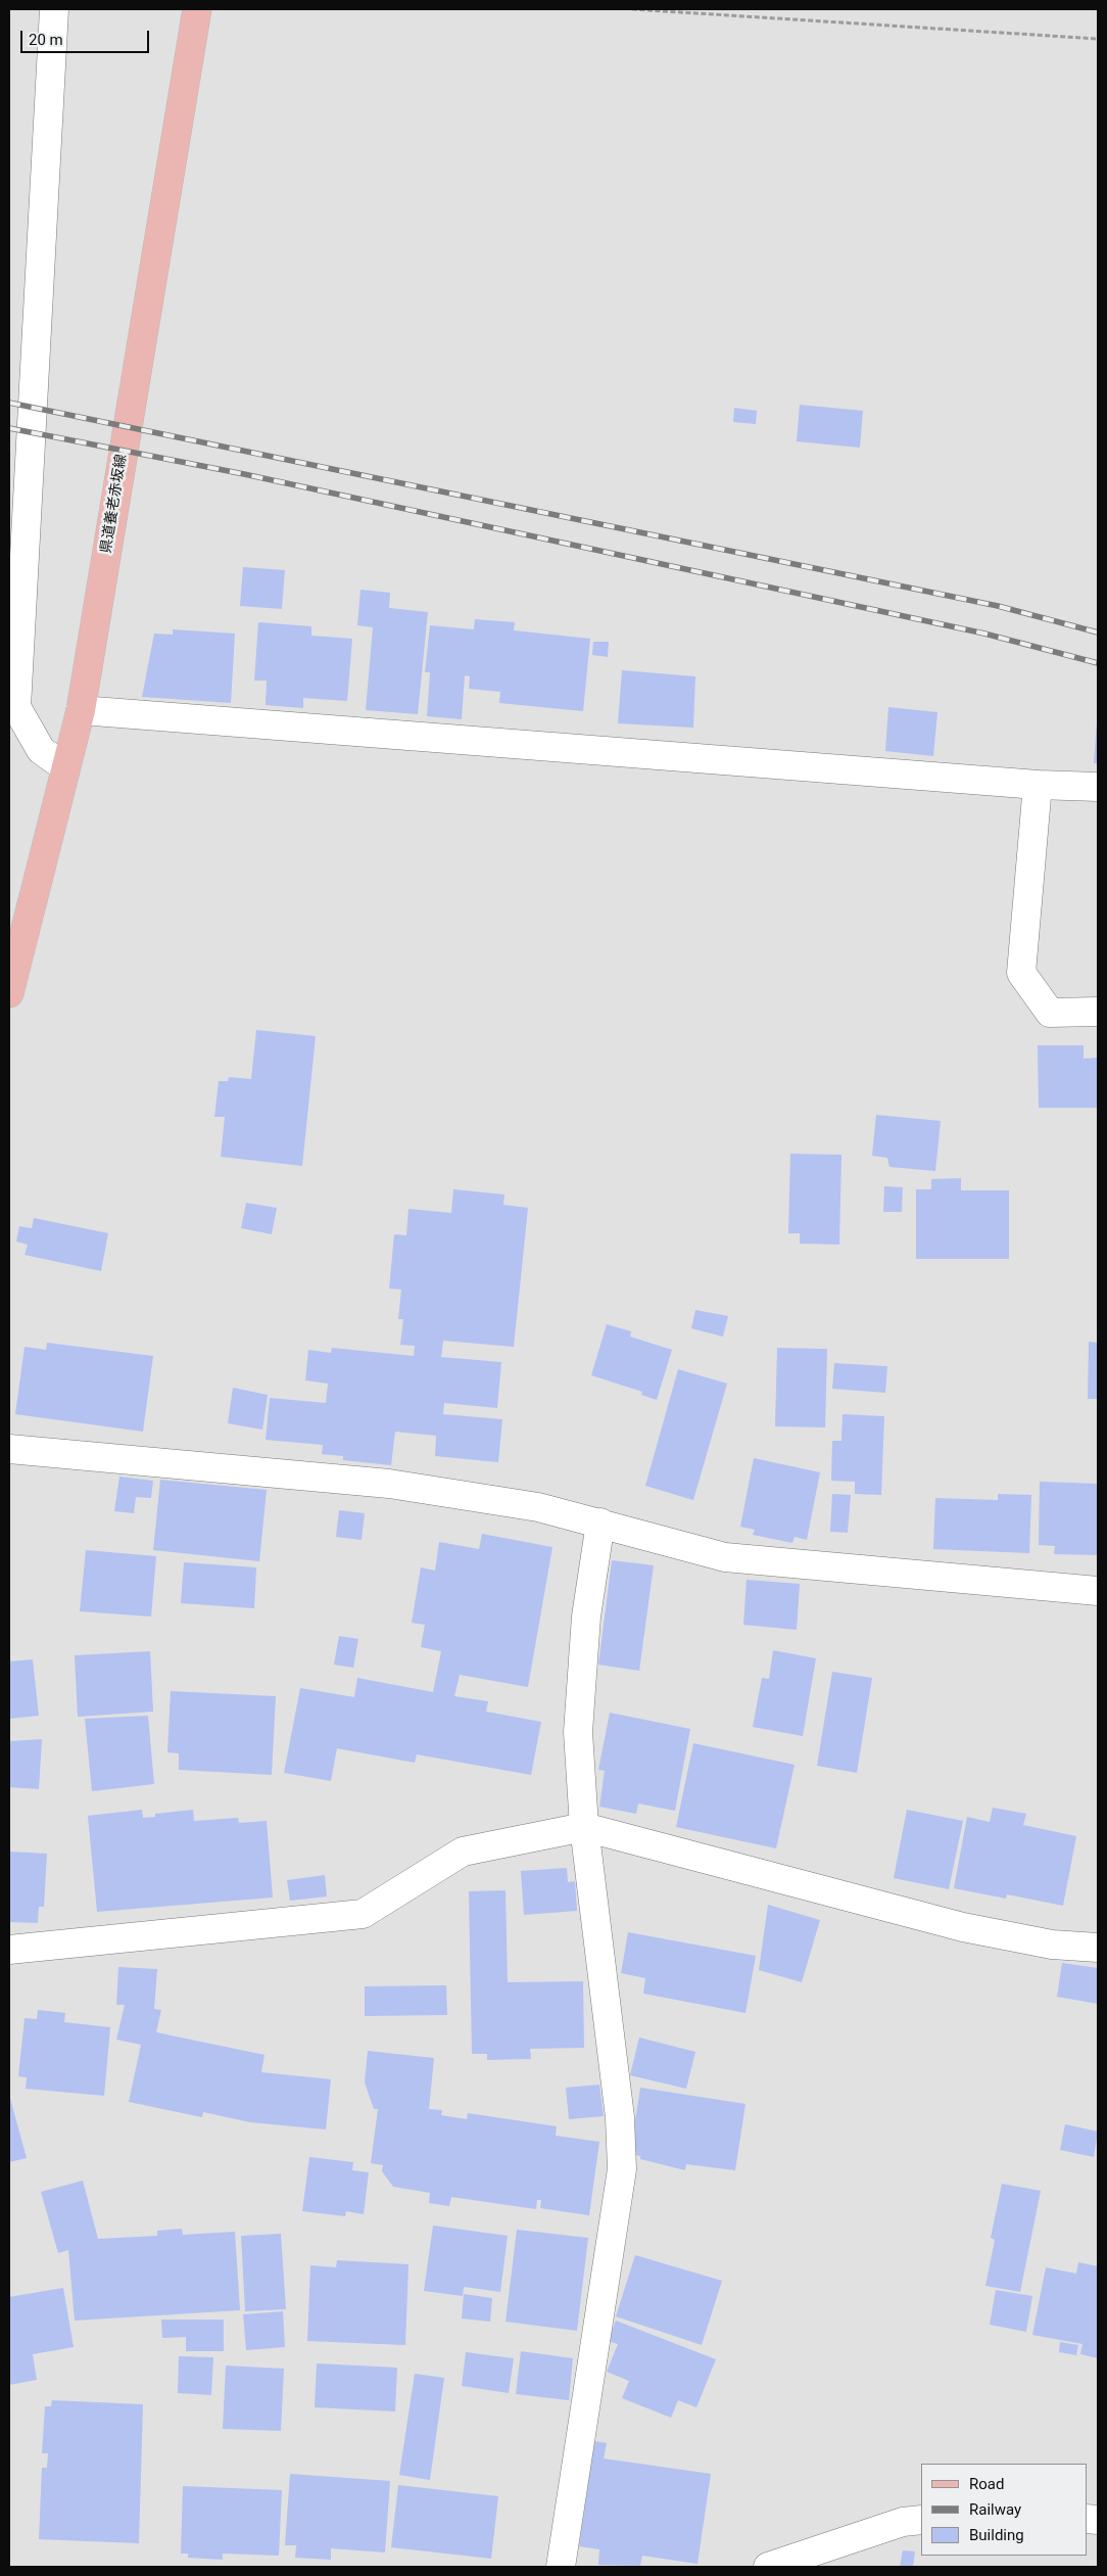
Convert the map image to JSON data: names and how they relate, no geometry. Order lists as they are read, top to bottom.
{
  "streets": {
    "main road": ["県道養老赤坂線"]
  },
  "legend": ["Road", "Railway", "Building"],
  "scale_bar": "20 m"
}
